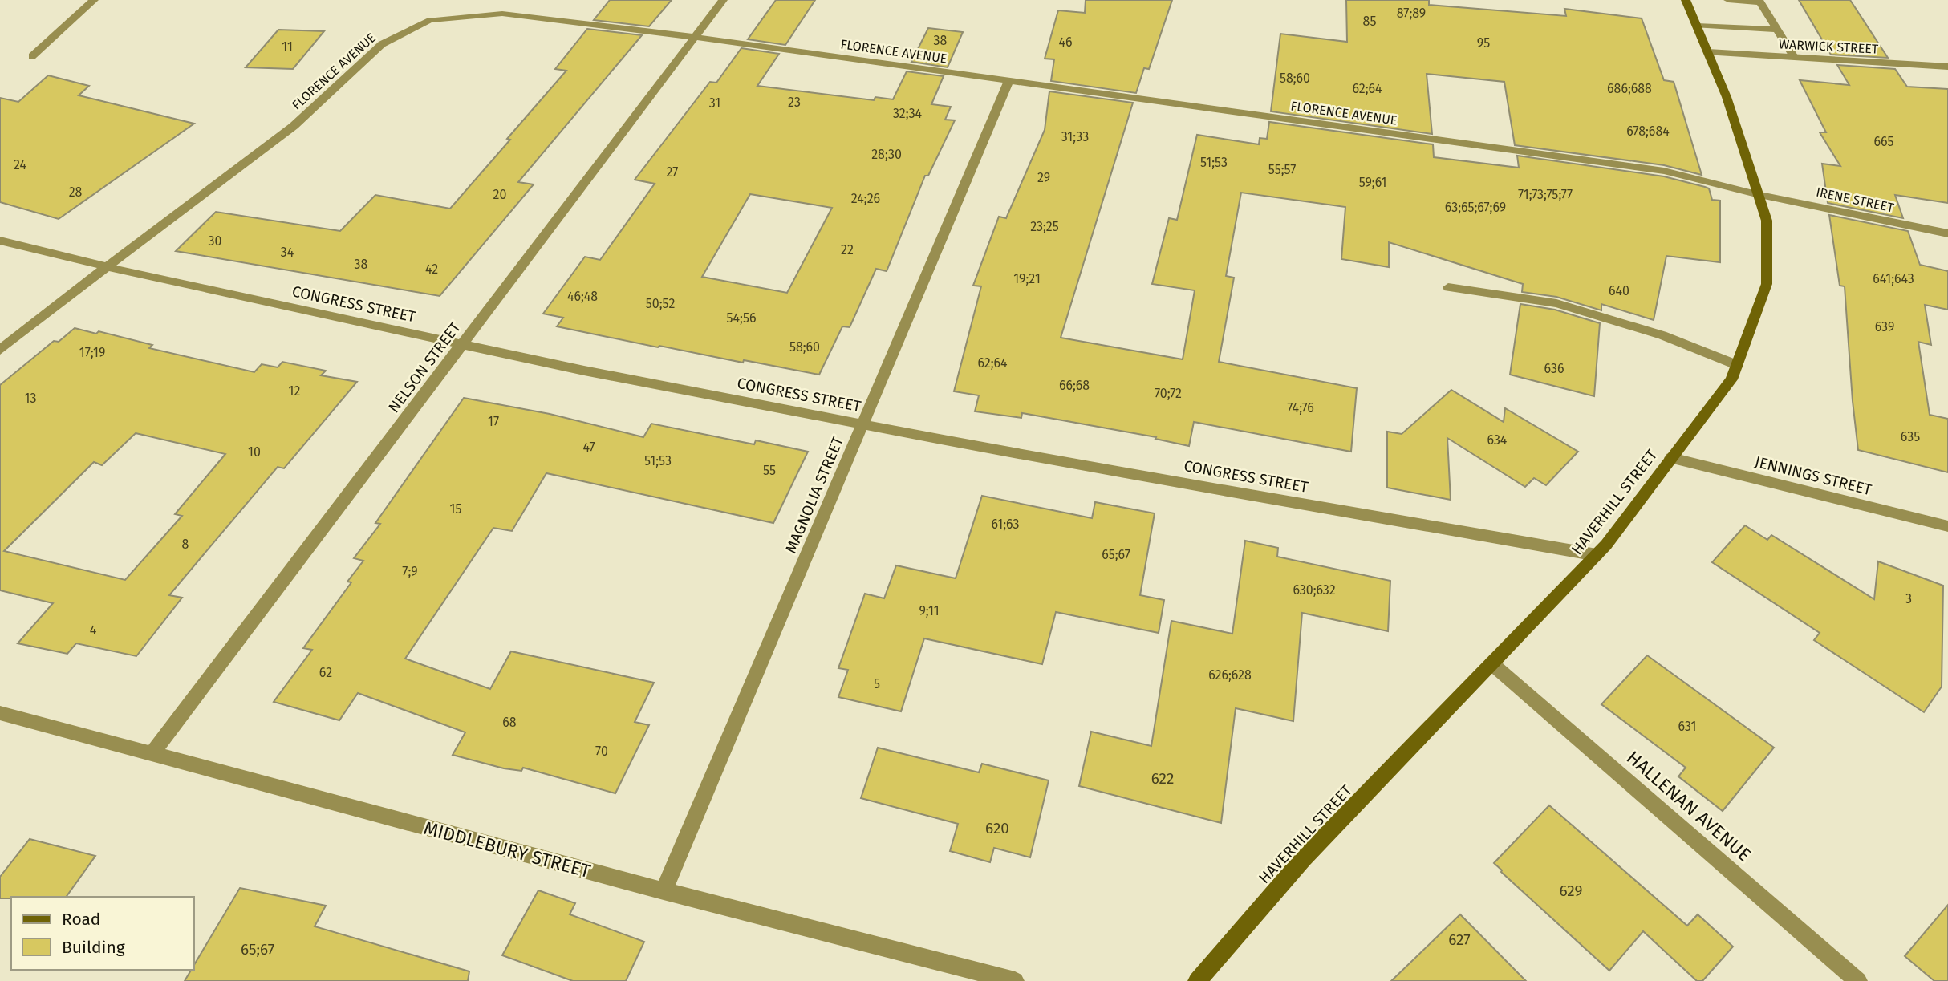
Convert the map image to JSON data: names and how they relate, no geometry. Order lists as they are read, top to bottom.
{
  "streets": {
    "main road": ["HAVERHILL STREET"],
    "street": [
      "WARWICK STREET",
      "FLORENCE AVENUE",
      "IRENE STREET",
      "CONGRESS STREET",
      "NELSON STREET",
      "JENNINGS STREET",
      "MAGNOLIA STREET",
      "HALLENAN AVENUE",
      "MIDDLEBURY STREET"
    ]
  },
  "crossings": [
    ["WARWICK STREET", "HAVERHILL STREET"],
    ["FLORENCE AVENUE", "IRENE STREET"],
    ["FLORENCE AVENUE", "CONGRESS STREET"],
    ["FLORENCE AVENUE", "NELSON STREET"],
    ["FLORENCE AVENUE", "MAGNOLIA STREET"],
    ["FLORENCE AVENUE", "HAVERHILL STREET"],
    ["IRENE STREET", "HAVERHILL STREET"],
    ["CONGRESS STREET", "NELSON STREET"],
    ["CONGRESS STREET", "MAGNOLIA STREET"],
    ["CONGRESS STREET", "HAVERHILL STREET"],
    ["NELSON STREET", "MIDDLEBURY STREET"],
    ["JENNINGS STREET", "HAVERHILL STREET"],
    ["MAGNOLIA STREET", "MIDDLEBURY STREET"],
    ["HAVERHILL STREET", "HALLENAN AVENUE"]
  ],
  "house_numbers": [
    "87;89",
    "85",
    "38",
    "46",
    "95",
    "11",
    "58;60",
    "62;64",
    "686;688",
    "23",
    "31",
    "32;34",
    "678;684",
    "31;33",
    "665",
    "28;30",
    "51;53",
    "24",
    "55;57",
    "27",
    "29",
    "59;61",
    "28",
    "20",
    "71;73;75;77",
    "24;26",
    "63;65;67;69",
    "23;25",
    "30",
    "22",
    "34",
    "38",
    "42",
    "19;21",
    "641;643",
    "640",
    "46;48",
    "50;52",
    "54;56",
    "639",
    "58;60",
    "17;19",
    "62;64",
    "636",
    "66;68",
    "12",
    "70;72",
    "13",
    "74;76",
    "17",
    "635",
    "634",
    "47",
    "10",
    "51;53",
    "55",
    "15",
    "61;63",
    "8",
    "65;67",
    "7;9",
    "630;632",
    "3",
    "9;11",
    "4",
    "62",
    "626;628",
    "5",
    "68",
    "631",
    "70",
    "622",
    "620",
    "629",
    "627",
    "65;67"
  ],
  "legend": ["Road", "Building"]
}
